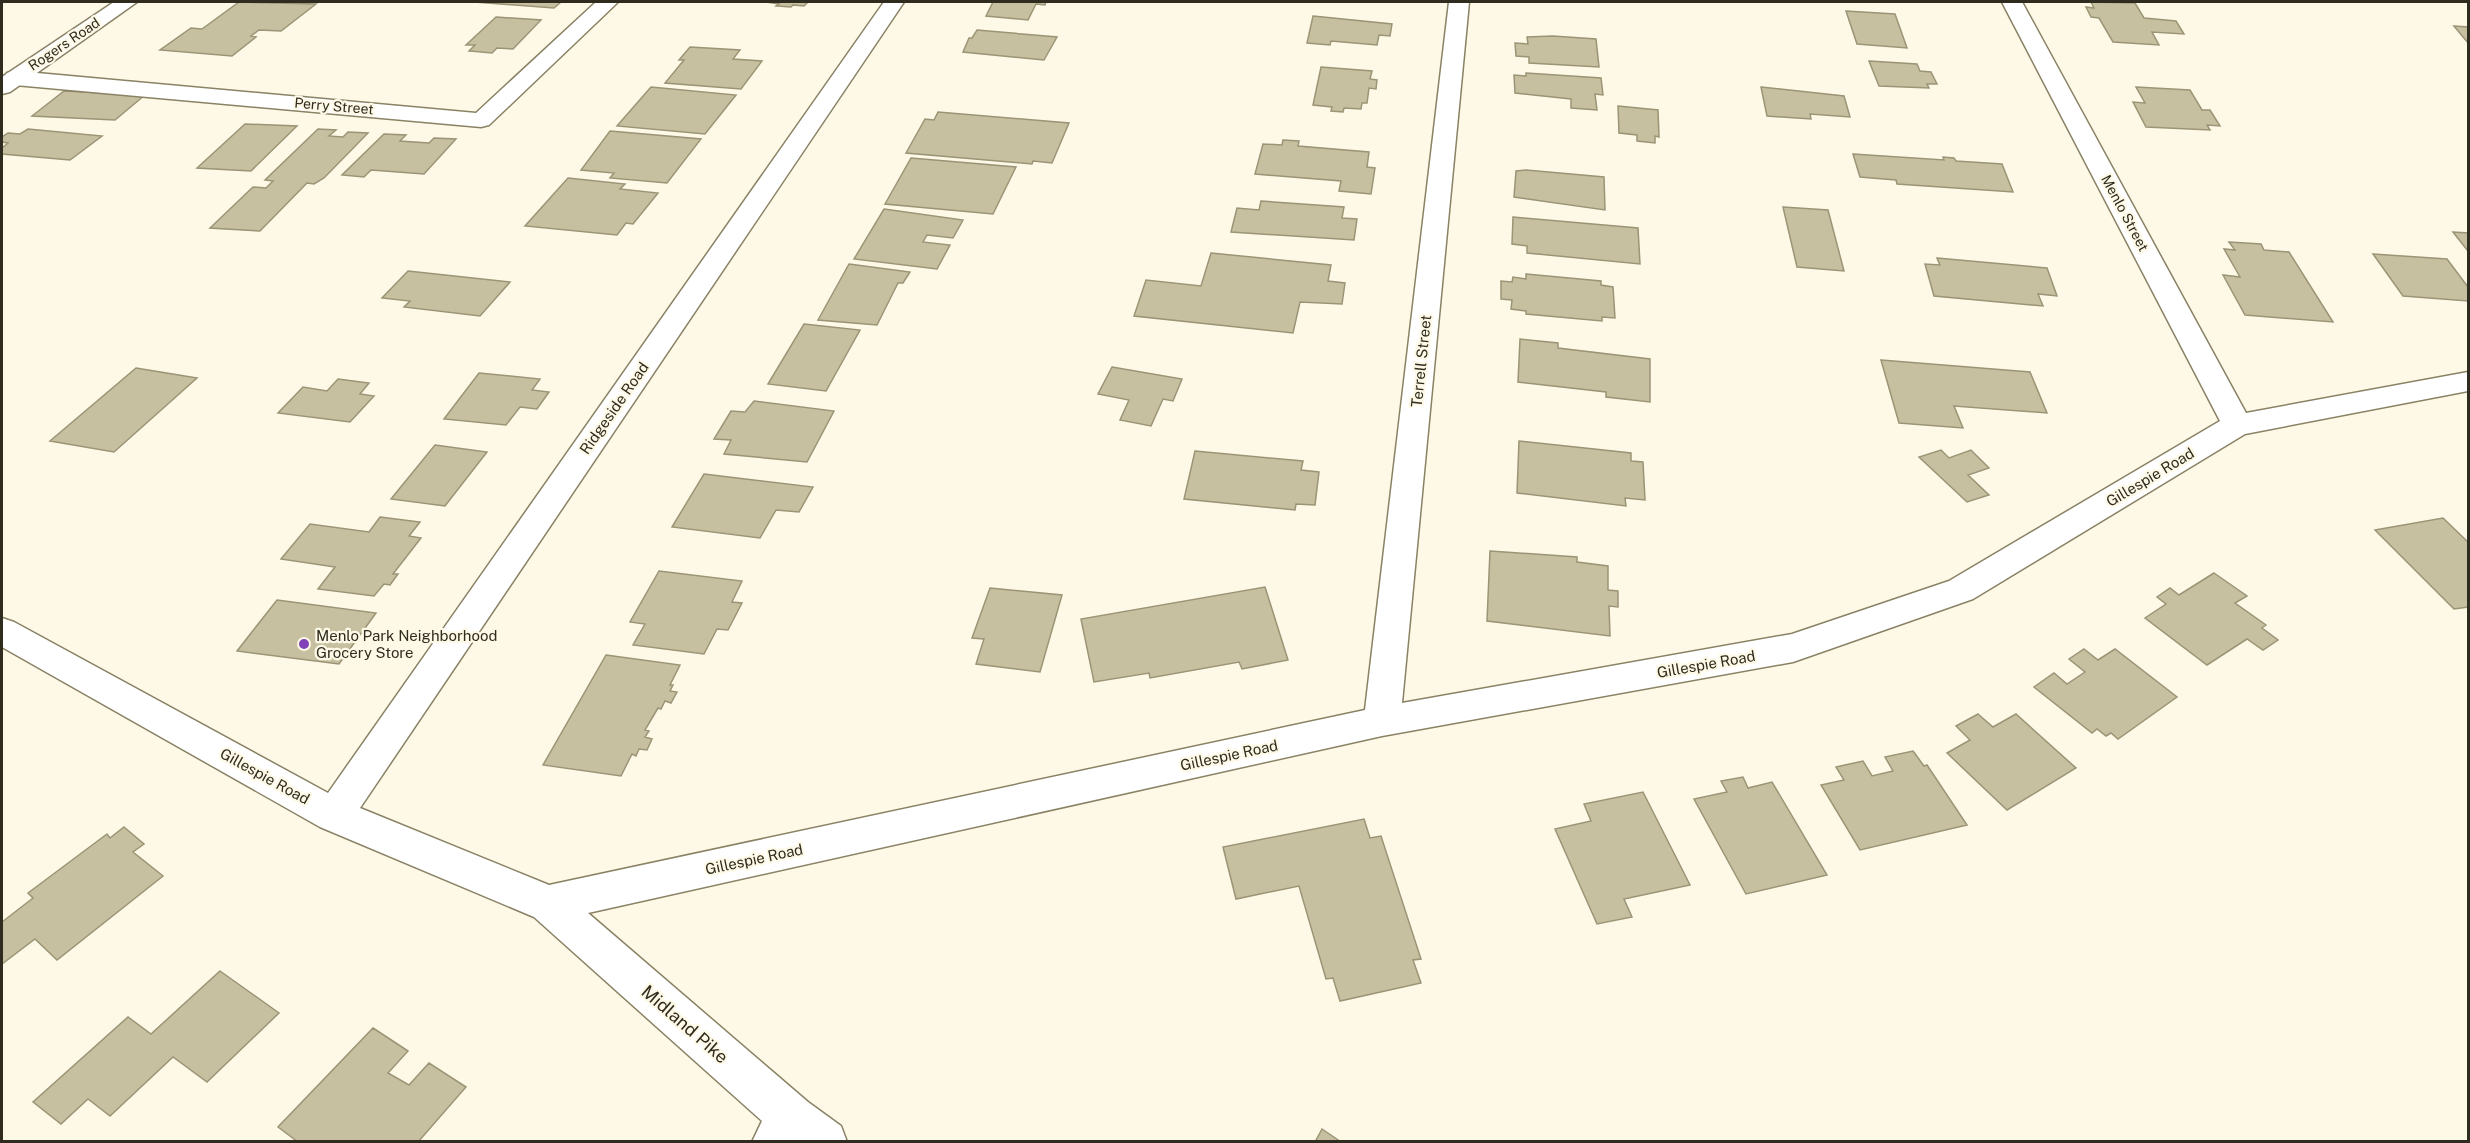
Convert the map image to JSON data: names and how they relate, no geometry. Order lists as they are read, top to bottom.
{
  "streets": {
    "street": [
      "Rogers Road",
      "Perry Street",
      "Menlo Street",
      "Terrell Street",
      "Ridgeside Road",
      "Gillespie Road",
      "Midland Pike"
    ]
  },
  "crossings": [
    ["Rogers Road", "Perry Street"],
    ["Menlo Street", "Gillespie Road"],
    ["Terrell Street", "Gillespie Road"],
    ["Ridgeside Road", "Gillespie Road"],
    ["Gillespie Road", "Midland Pike"]
  ],
  "places": ["Menlo Park Neighborhood Grocery Store"]
}
